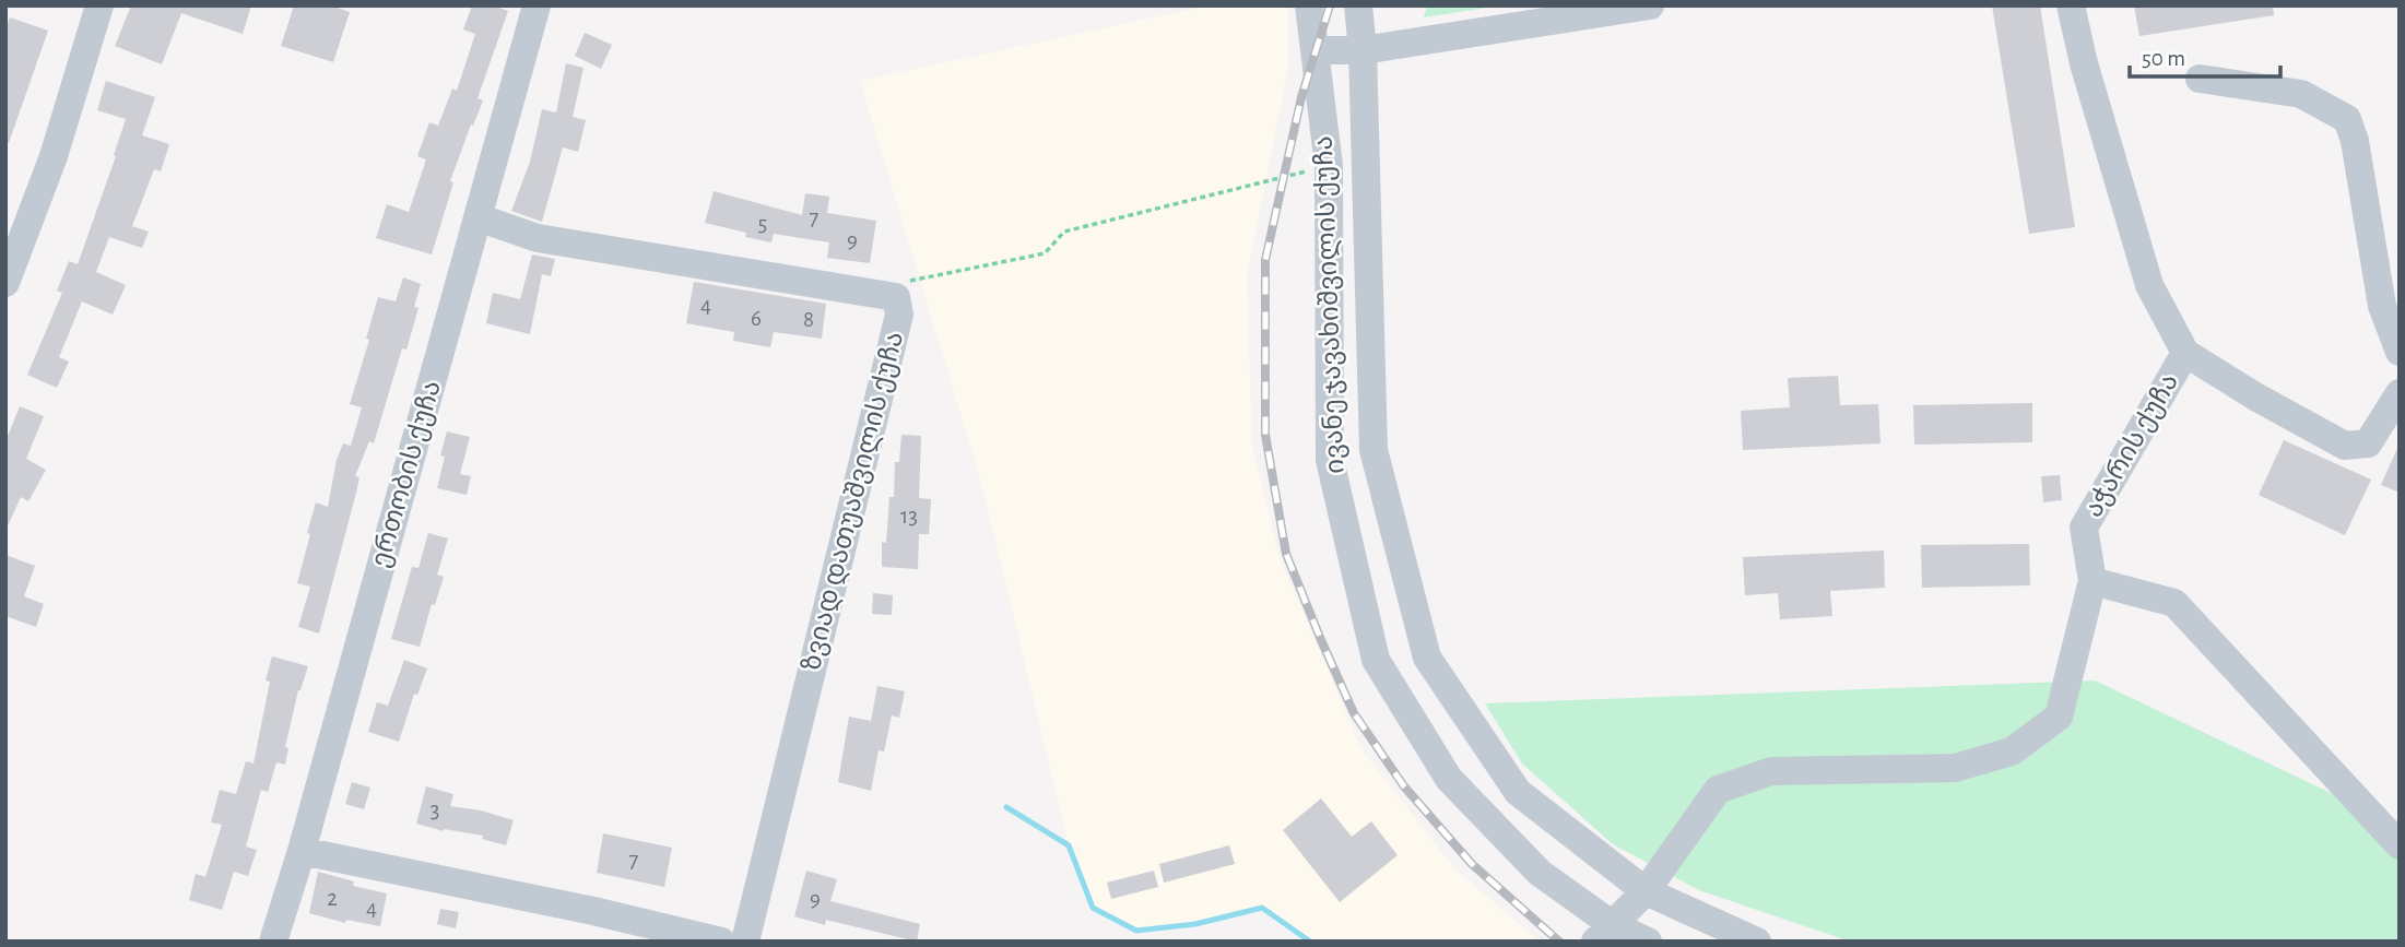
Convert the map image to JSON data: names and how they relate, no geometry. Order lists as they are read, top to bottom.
{
  "streets": {
    "street": [
      "ივანე ჯავახიშვილის ქუჩა",
      "აჭარის ქუჩა",
      "ერთობის ქუჩა",
      "ზვიად დათუაშვილის ქუჩა"
    ]
  },
  "crossings": [
    ["ივანე ჯავახიშვილის ქუჩა", "აჭარის ქუჩა"],
    ["ერთობის ქუჩა", "ზვიად დათუაშვილის ქუჩა"]
  ],
  "house_numbers": [
    "7",
    "5",
    "9",
    "4",
    "6",
    "8",
    "13",
    "3",
    "7",
    "2",
    "9",
    "4"
  ],
  "scale_bar": "50 m"
}
